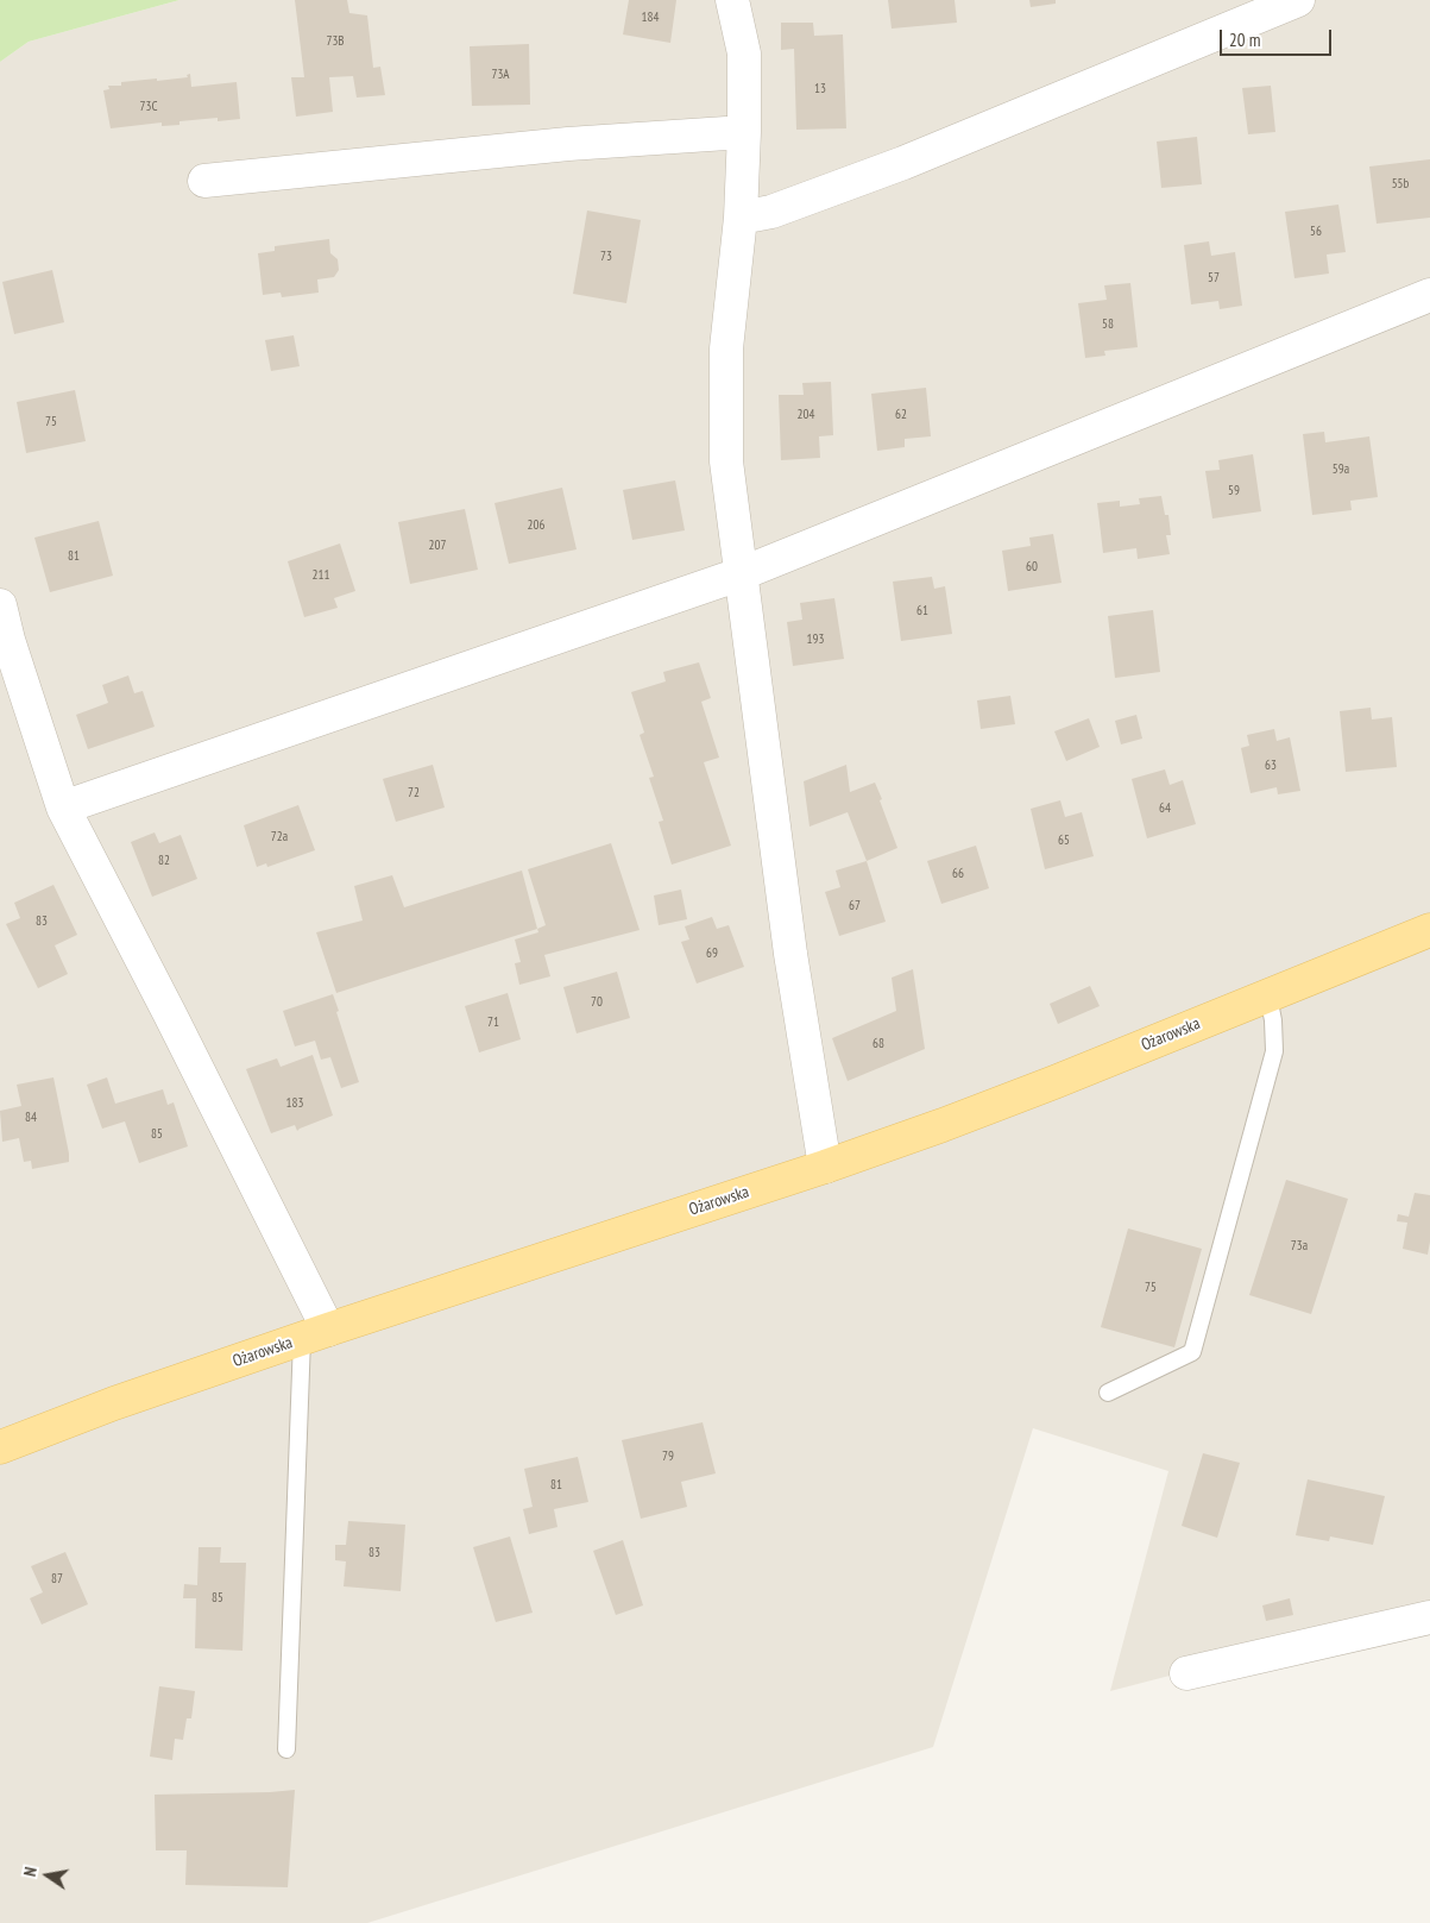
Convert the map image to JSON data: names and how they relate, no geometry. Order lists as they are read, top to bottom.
{
  "streets": {
    "main road": ["Ożarowska"]
  },
  "house_numbers": [
    "184",
    "73B",
    "73A",
    "13",
    "73C",
    "55b",
    "56",
    "73",
    "57",
    "58",
    "204",
    "62",
    "75",
    "59a",
    "59",
    "206",
    "207",
    "81",
    "60",
    "211",
    "61",
    "193",
    "63",
    "72",
    "64",
    "72a",
    "65",
    "82",
    "66",
    "67",
    "83",
    "69",
    "70",
    "71",
    "68",
    "183",
    "84",
    "85",
    "73a",
    "75",
    "79",
    "81",
    "83",
    "87",
    "85"
  ],
  "scale_bar": "20 m",
  "north": "left"
}
